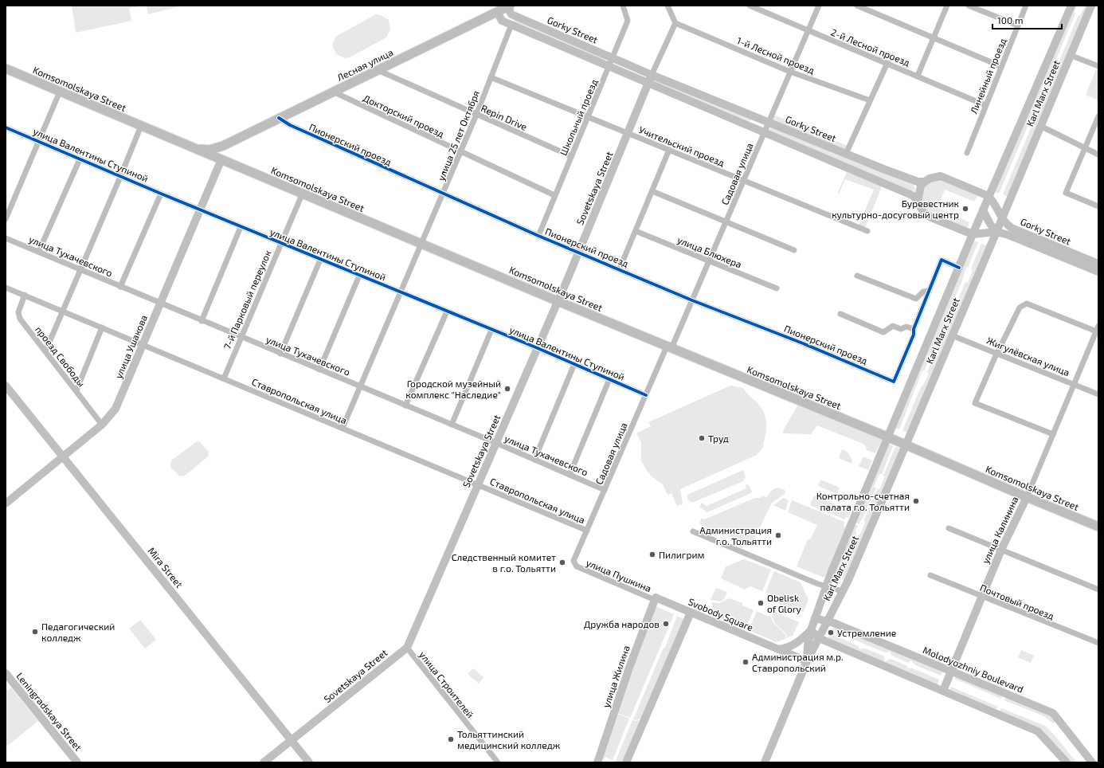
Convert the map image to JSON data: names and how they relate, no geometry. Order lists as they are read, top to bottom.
{
  "streets": {
    "main road": [
      "Gorky Street",
      "Лесная улица",
      "Komsomolskaya Street",
      "Karl Marx Street",
      "Sovetskaya Street",
      "улица Ушакова",
      "улица Калинина",
      "Mira Street",
      "Svobody Square",
      "Molodyozhniy Boulevard",
      "улица Жилина",
      "Leningradskaya Street"
    ],
    "street": [
      "2-й Лесной проезд",
      "1-й Лесной проезд",
      "Линейный проезд",
      "Докторский проезд",
      "Repin Drive",
      "Школьный проезд",
      "улица 25 лет Октября",
      "Пионерский проезд",
      "Учительский проезд",
      "улица Валентины Ступиной",
      "Садовая улица",
      "улица Блюхера",
      "улица Тухачевского",
      "7-й Парковый переулок",
      "проезд Свободы",
      "Жигулёвская улица",
      "Ставропольская улица",
      "улица Пушкина",
      "Почтовый проезд",
      "улица Строителей"
    ]
  },
  "crossings": [
    ["Gorky Street", "Лесная улица"],
    ["Gorky Street", "Karl Marx Street"],
    ["Gorky Street", "Школьный проезд"],
    ["Gorky Street", "улица 25 лет Октября"],
    ["Gorky Street", "Садовая улица"],
    ["Gorky Street", "Sovetskaya Street"],
    ["2-й Лесной проезд", "Линейный проезд"],
    ["2-й Лесной проезд", "Садовая улица"],
    ["1-й Лесной проезд", "Садовая улица"],
    ["1-й Лесной проезд", "Sovetskaya Street"],
    ["Лесная улица", "Komsomolskaya Street"],
    ["Лесная улица", "Докторский проезд"],
    ["Лесная улица", "Repin Drive"],
    ["Лесная улица", "Пионерский проезд"],
    ["Komsomolskaya Street", "Karl Marx Street"],
    ["Komsomolskaya Street", "улица 25 лет Октября"],
    ["Komsomolskaya Street", "Садовая улица"],
    ["Komsomolskaya Street", "Sovetskaya Street"],
    ["Komsomolskaya Street", "7-й Парковый переулок"],
    ["Komsomolskaya Street", "улица Ушакова"],
    ["Komsomolskaya Street", "улица Калинина"],
    ["Karl Marx Street", "Жигулёвская улица"],
    ["Karl Marx Street", "Svobody Square"],
    ["Karl Marx Street", "Molodyozhniy Boulevard"],
    ["Докторский проезд", "Школьный проезд"],
    ["Докторский проезд", "улица 25 лет Октября"],
    ["Repin Drive", "Школьный проезд"],
    ["Repin Drive", "улица 25 лет Октября"],
    ["Школьный проезд", "Пионерский проезд"],
    ["Школьный проезд", "Учительский проезд"],
    ["улица 25 лет Октября", "Пионерский проезд"],
    ["улица 25 лет Октября", "Учительский проезд"],
    ["улица 25 лет Октября", "улица Валентины Ступиной"],
    ["улица 25 лет Октября", "улица Тухачевского"],
    ["улица 25 лет Октября", "Ставропольская улица"],
    ["Пионерский проезд", "Садовая улица"],
    ["Пионерский проезд", "Sovetskaya Street"],
    ["Учительский проезд", "Садовая улица"],
    ["Учительский проезд", "Sovetskaya Street"],
    ["улица Валентины Ступиной", "Садовая улица"],
    ["улица Валентины Ступиной", "Sovetskaya Street"],
    ["улица Валентины Ступиной", "7-й Парковый переулок"],
    ["улица Валентины Ступиной", "улица Ушакова"],
    ["Садовая улица", "улица Блюхера"],
    ["Садовая улица", "улица Тухачевского"],
    ["Садовая улица", "Ставропольская улица"],
    ["Садовая улица", "улица Пушкина"],
    ["Sovetskaya Street", "улица Тухачевского"],
    ["Sovetskaya Street", "Ставропольская улица"],
    ["Sovetskaya Street", "Mira Street"],
    ["Sovetskaya Street", "улица Строителей"],
    ["улица Тухачевского", "7-й Парковый переулок"],
    ["улица Тухачевского", "улица Ушакова"],
    ["7-й Парковый переулок", "Ставропольская улица"],
    ["улица Ушакова", "проезд Свободы"],
    ["улица Ушакова", "Ставропольская улица"],
    ["улица Ушакова", "Mira Street"],
    ["проезд Свободы", "Ставропольская улица"],
    ["Жигулёвская улица", "улица Калинина"],
    ["улица Калинина", "Почтовый проезд"],
    ["улица Калинина", "Molodyozhniy Boulevard"],
    ["улица Пушкина", "Svobody Square"],
    ["улица Пушкина", "улица Жилина"],
    ["Svobody Square", "улица Жилина"]
  ],
  "places": [
    "Буревестник культурно-досуговый центр",
    "Городской музейный комплекс \"Наследие\"",
    "Труд",
    "Контрольно-счетная палата г.о. Тольятти",
    "Администрация г.о. Тольятти",
    "Пилигрим",
    "Следственный комитет в г.о. Тольятти",
    "Obelisk of Glory",
    "Дружба народов",
    "Педагогический колледж",
    "Устремление",
    "Администрация м.р. Ставропольский",
    "Тольяттинский медицинский колледж"
  ],
  "scale_bar": "100 m"
}
